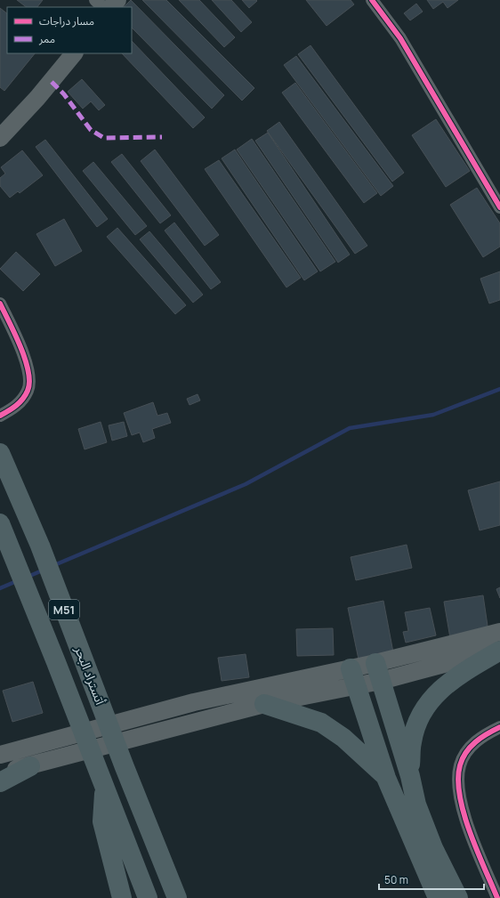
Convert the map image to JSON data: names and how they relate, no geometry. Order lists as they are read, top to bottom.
{
  "streets": {
    "highway": ["M51", "أتستراد البحر"]
  },
  "legend": ["مسار دراجات", "ممر"],
  "scale_bar": "50 m"
}
